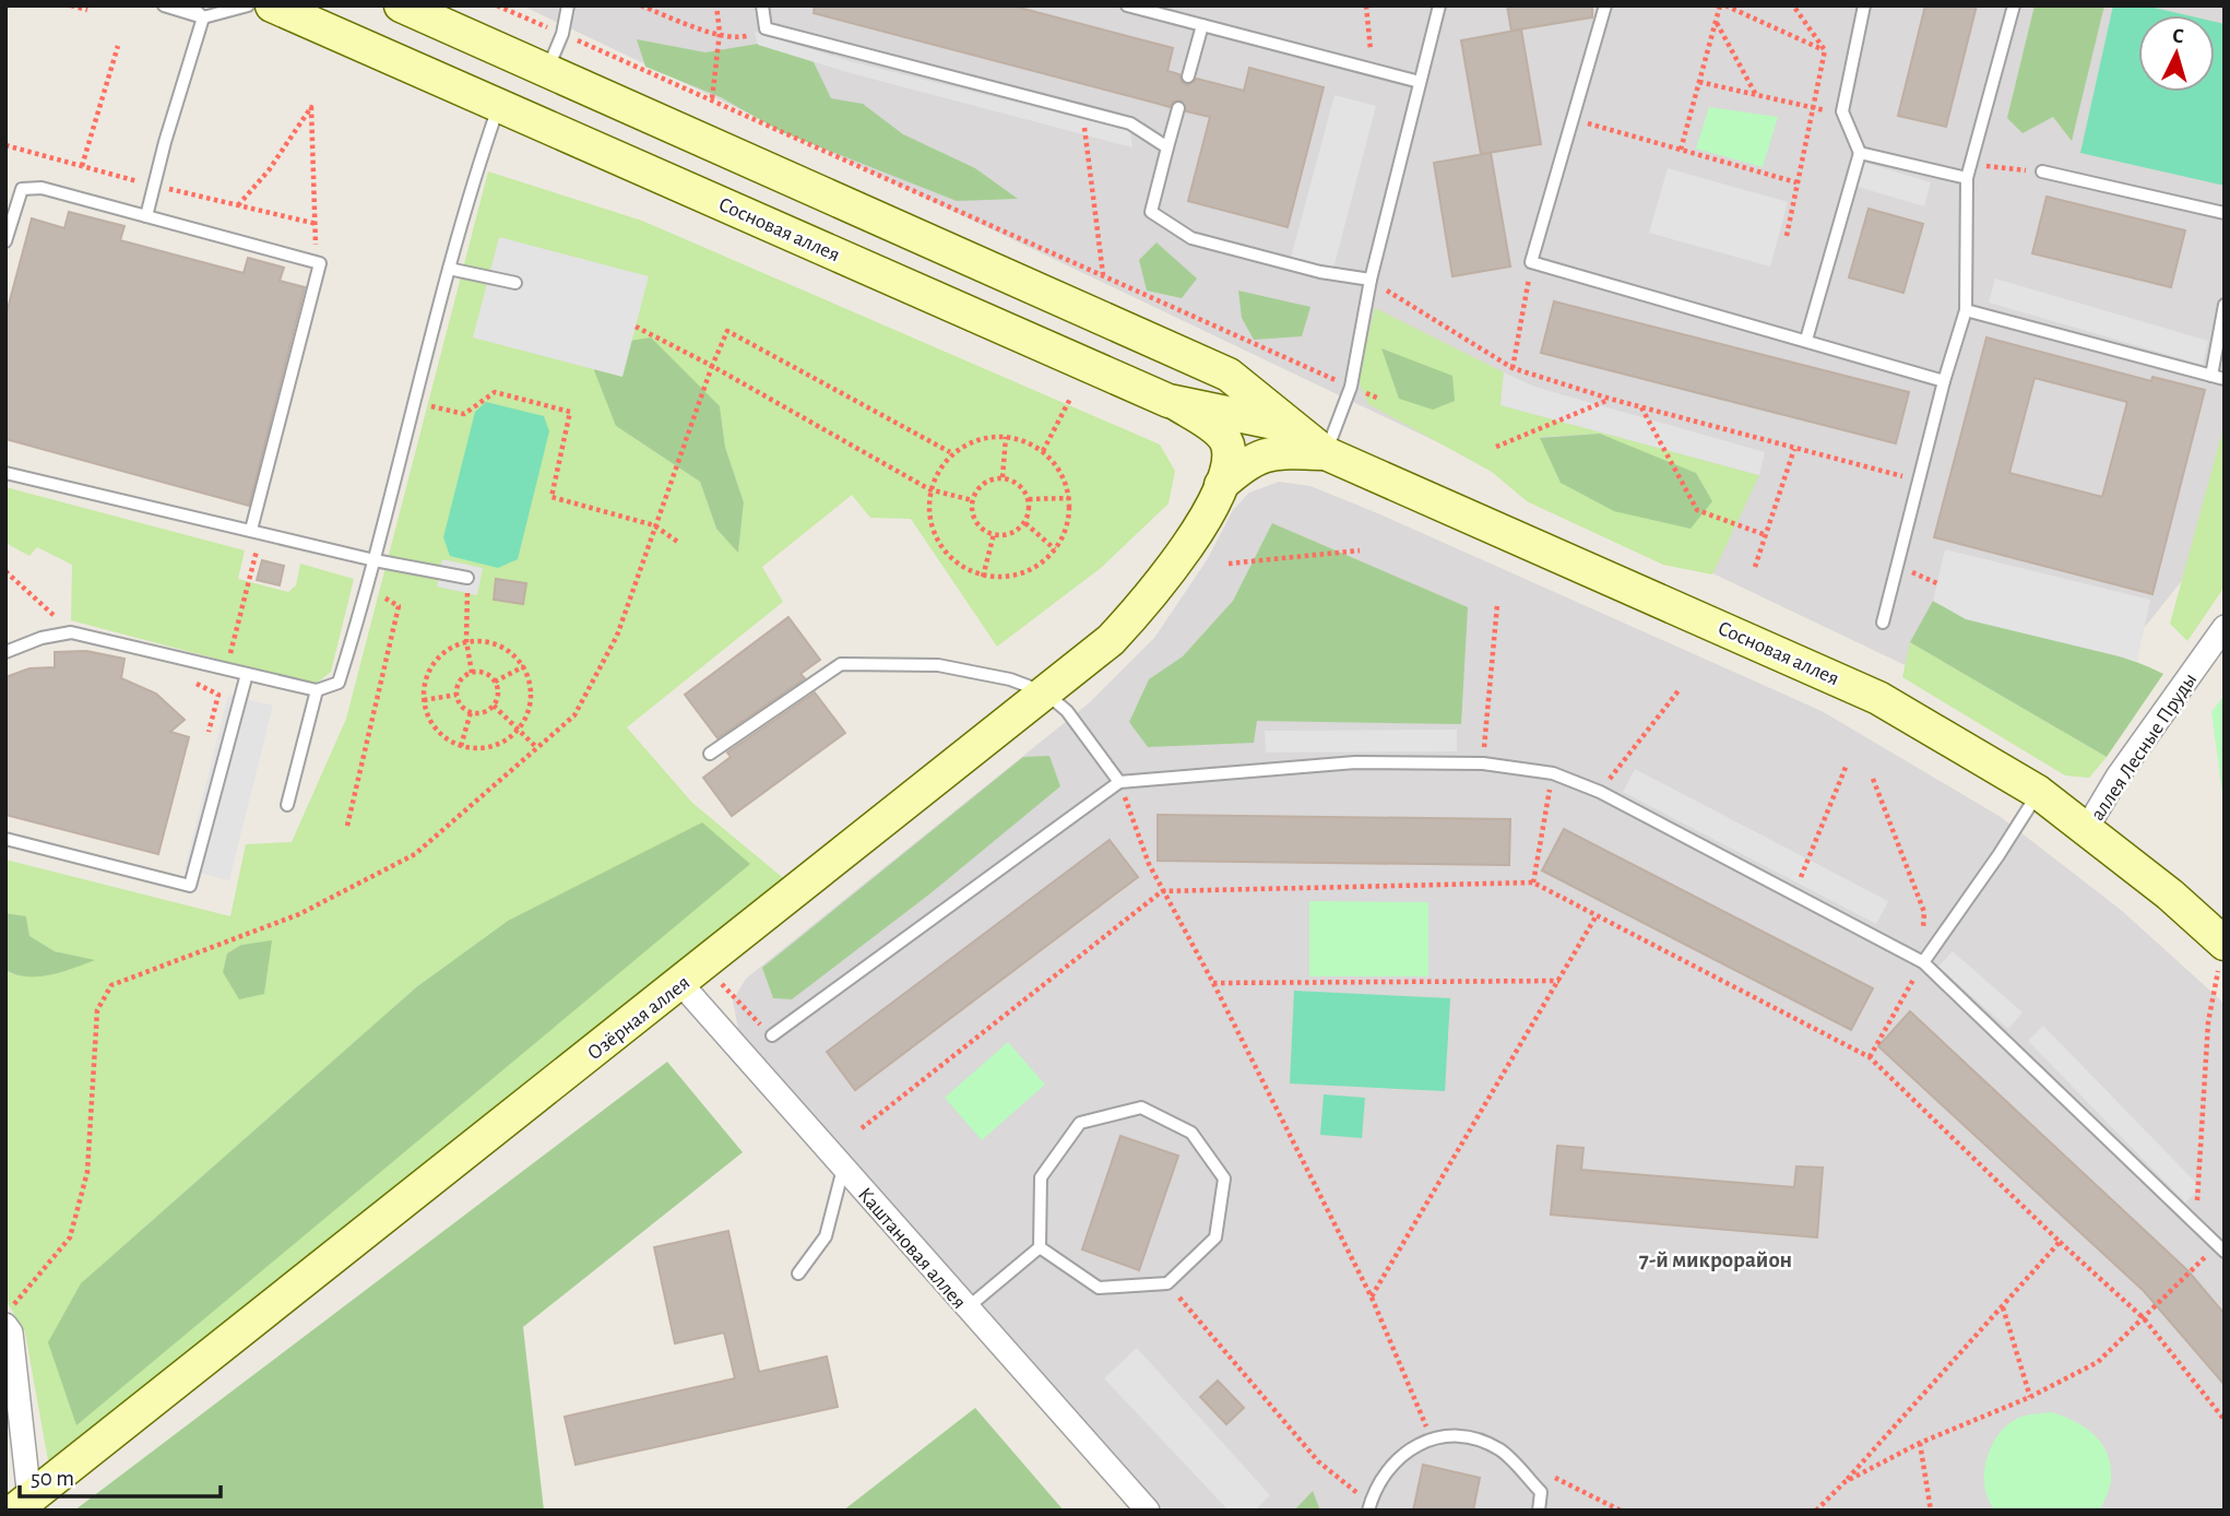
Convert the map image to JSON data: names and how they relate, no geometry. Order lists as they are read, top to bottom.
{
  "streets": {
    "main road": ["Сосновая аллея", "Озёрная аллея"],
    "street": ["аллея Лесные Пруды", "Каштановая аллея"]
  },
  "crossings": [
    ["Сосновая аллея", "аллея Лесные Пруды"],
    ["Озёрная аллея", "Каштановая аллея"]
  ],
  "districts": ["7-й микрорайон"],
  "scale_bar": "50 m",
  "north": "top"
}
